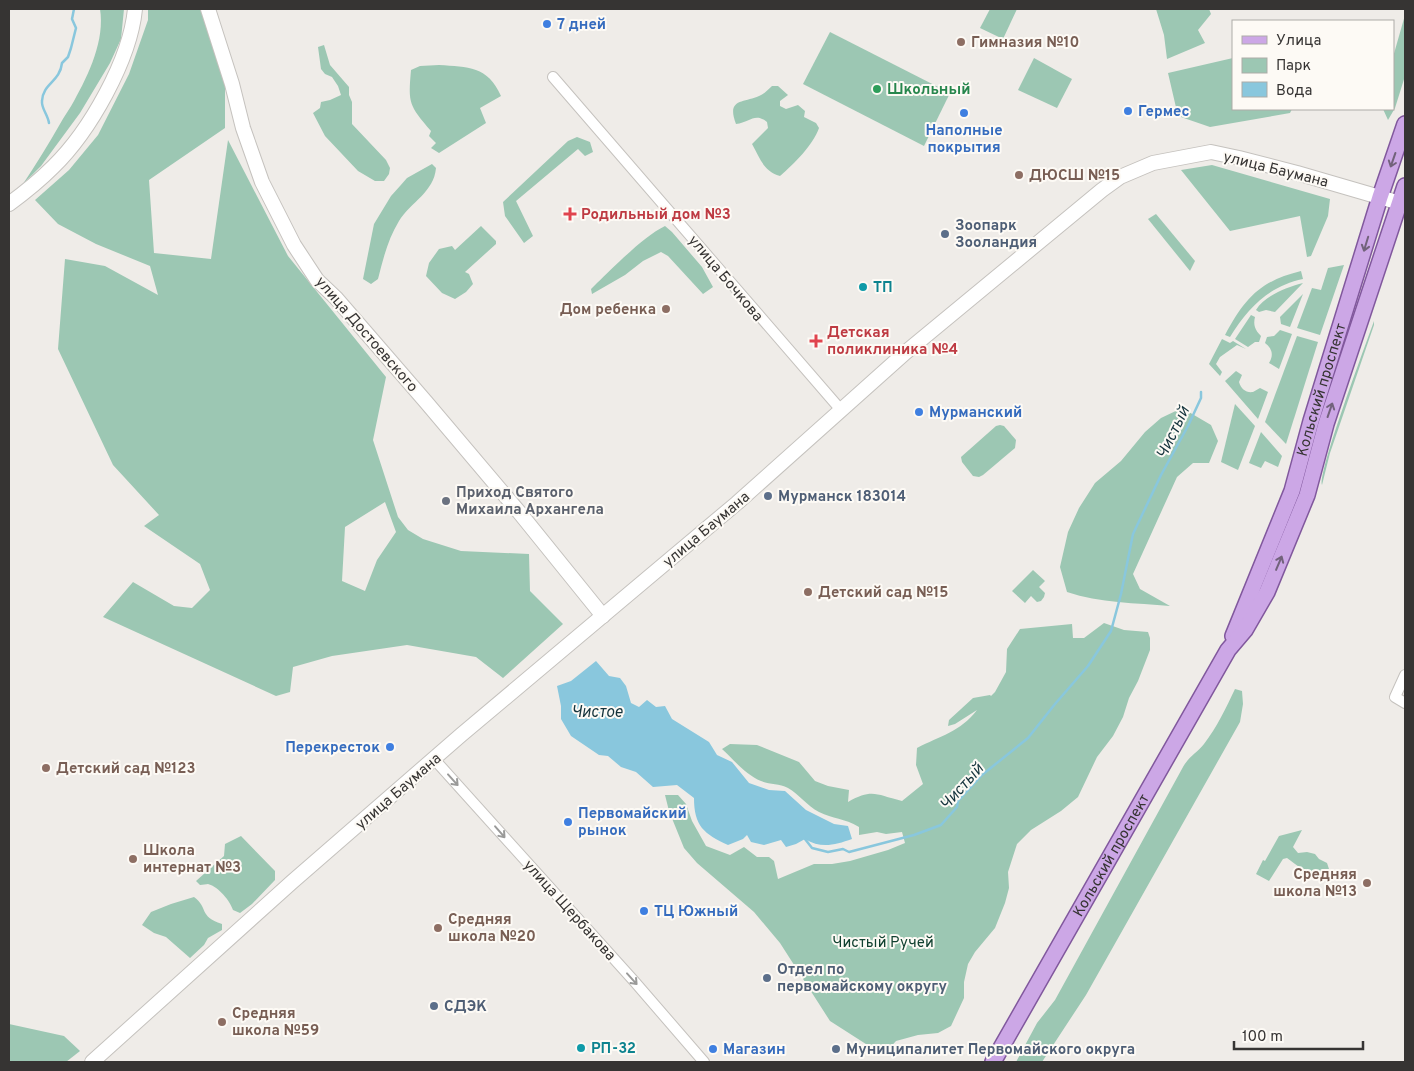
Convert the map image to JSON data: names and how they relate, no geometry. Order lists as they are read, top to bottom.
{
  "streets": {
    "main road": ["Кольский проспект"],
    "street": [
      "улица Баумана",
      "улица Бочкова",
      "улица Достоевского",
      "улица Щербакова"
    ]
  },
  "crossings": [
    ["улица Баумана", "улица Бочкова"],
    ["улица Баумана", "улица Достоевского"],
    ["улица Баумана", "Кольский проспект"],
    ["улица Баумана", "улица Щербакова"]
  ],
  "one_way": ["улица Щербакова"],
  "water": ["Чистый", "Чистое"],
  "parks": ["Чистый Ручей"],
  "places": {
    "other": [
      "7 дней",
      "Гимназия №10",
      "Школьный",
      "Гермес",
      "Наполные покрытия",
      "ДЮСШ №15",
      "Зоопарк Зооландия",
      "ТП",
      "Дом ребенка",
      "Мурманский",
      "Мурманск 183014",
      "Приход Святого Михаила Архангела",
      "Детский сад №15",
      "Перекресток",
      "Детский сад №123",
      "Первомайский рынок",
      "Школа интернат №3",
      "Средняя школа №13",
      "ТЦ Южный",
      "Средняя школа №20",
      "Отдел по первомайскому округу",
      "СДЭК",
      "Средняя школа №59",
      "РП-32",
      "Магазин",
      "Муниципалитет Первомайского округа"
    ],
    "health": ["Родильный дом №3", "Детская поликлиника №4"]
  },
  "legend": ["Улица", "Парк", "Вода"],
  "scale_bar": "100 m"
}
